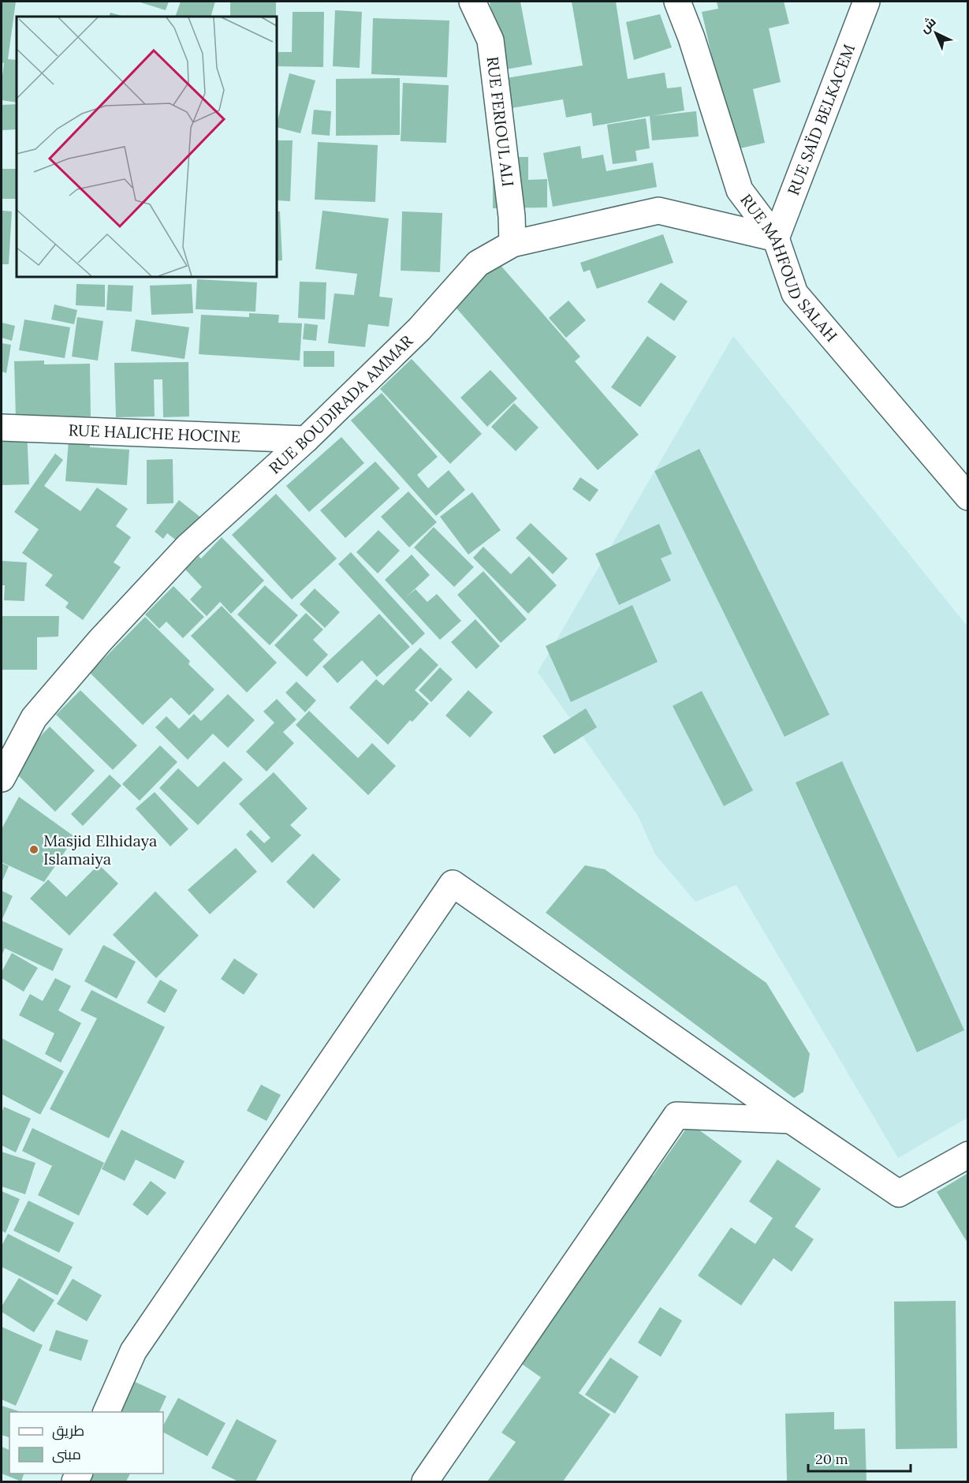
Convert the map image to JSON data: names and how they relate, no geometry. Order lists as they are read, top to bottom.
{
  "streets": {
    "street": [
      "RUE SAÏD BELKACEM",
      "RUE FERIOUL ALI",
      "RUE MAHFOUD SALAH",
      "RUE BOUDJRADA AMMAR",
      "RUE HALICHE HOCINE"
    ]
  },
  "crossings": [
    ["RUE SAÏD BELKACEM", "RUE MAHFOUD SALAH"],
    ["RUE SAÏD BELKACEM", "RUE BOUDJRADA AMMAR"],
    ["RUE FERIOUL ALI", "RUE BOUDJRADA AMMAR"],
    ["RUE MAHFOUD SALAH", "RUE BOUDJRADA AMMAR"],
    ["RUE BOUDJRADA AMMAR", "RUE HALICHE HOCINE"]
  ],
  "places": ["Masjid Elhidaya Islamaiya"],
  "legend": ["طريق", "مبنى"],
  "scale_bar": "20 m",
  "north": "top left"
}
